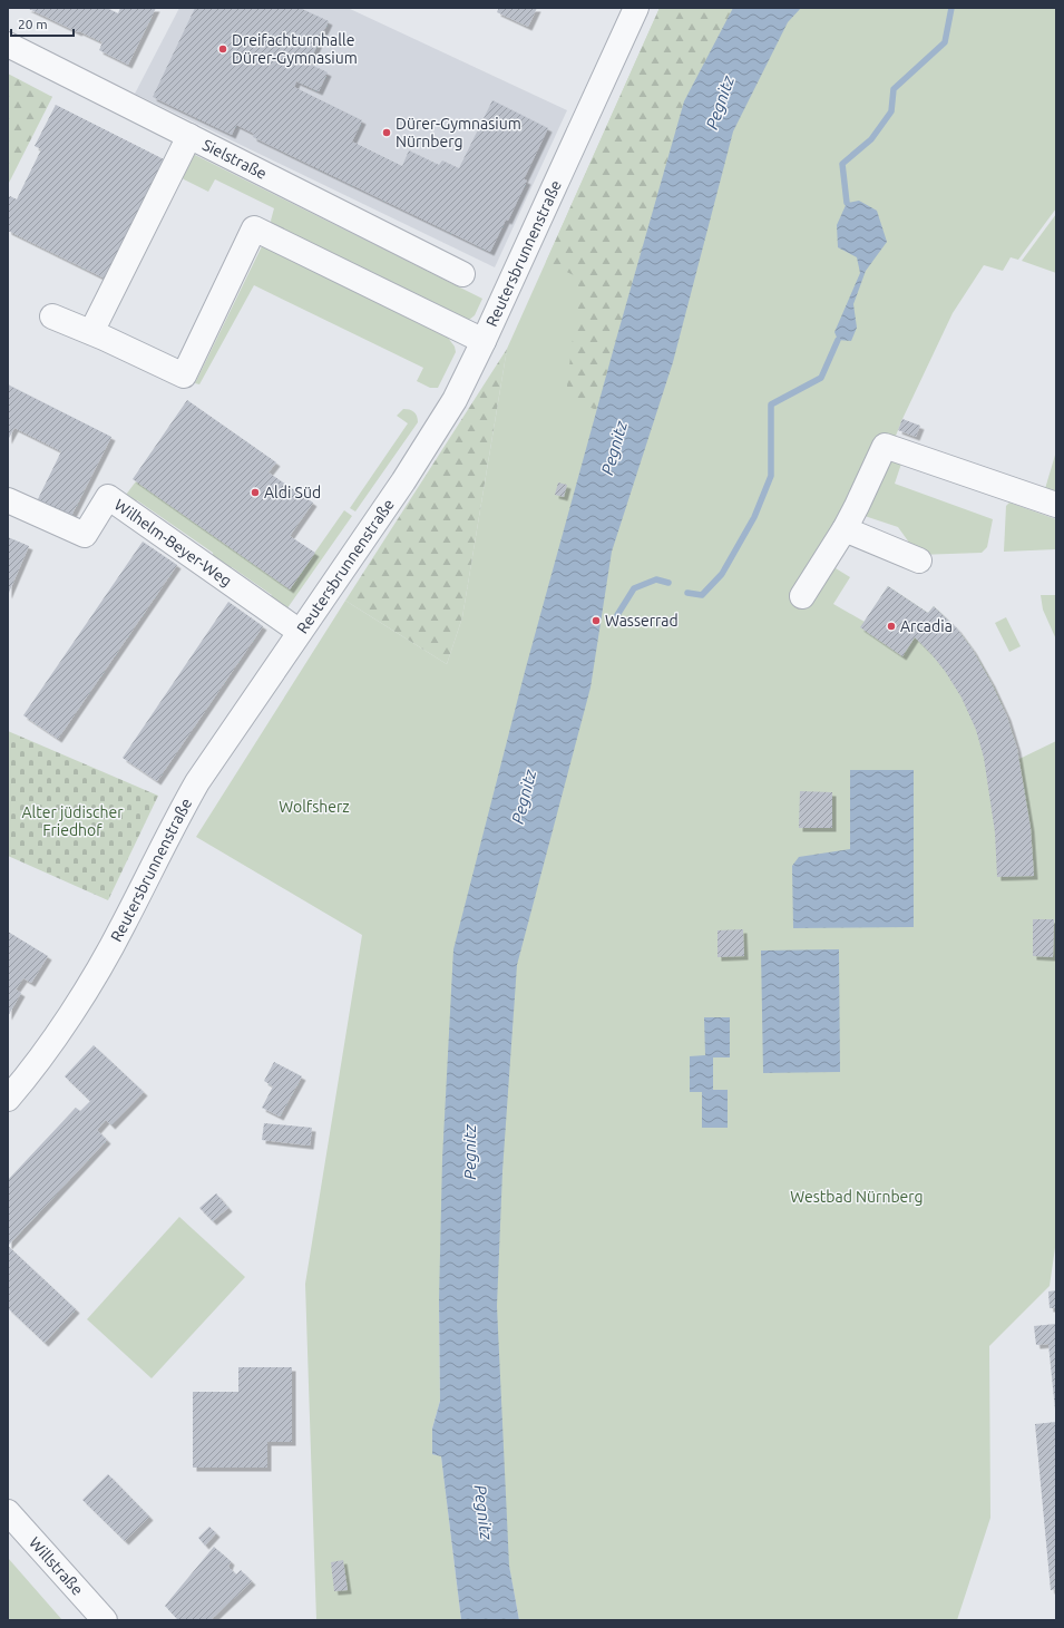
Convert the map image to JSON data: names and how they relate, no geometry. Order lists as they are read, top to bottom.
{
  "streets": {
    "street": [
      "Sielstraße",
      "Reutersbrunnenstraße",
      "Wilhelm-Beyer-Weg",
      "Willstraße"
    ]
  },
  "crossings": [
    ["Reutersbrunnenstraße", "Wilhelm-Beyer-Weg"]
  ],
  "water": ["Pegnitz"],
  "parks": ["Wolfsherz", "Alter jüdischer Friedhof", "Westbad Nürnberg"],
  "places": [
    "Dreifachturnhalle Dürer-Gymnasium",
    "Dürer-Gymnasium Nürnberg",
    "Aldi Süd",
    "Wasserrad",
    "Arcadia"
  ],
  "scale_bar": "20 m"
}
